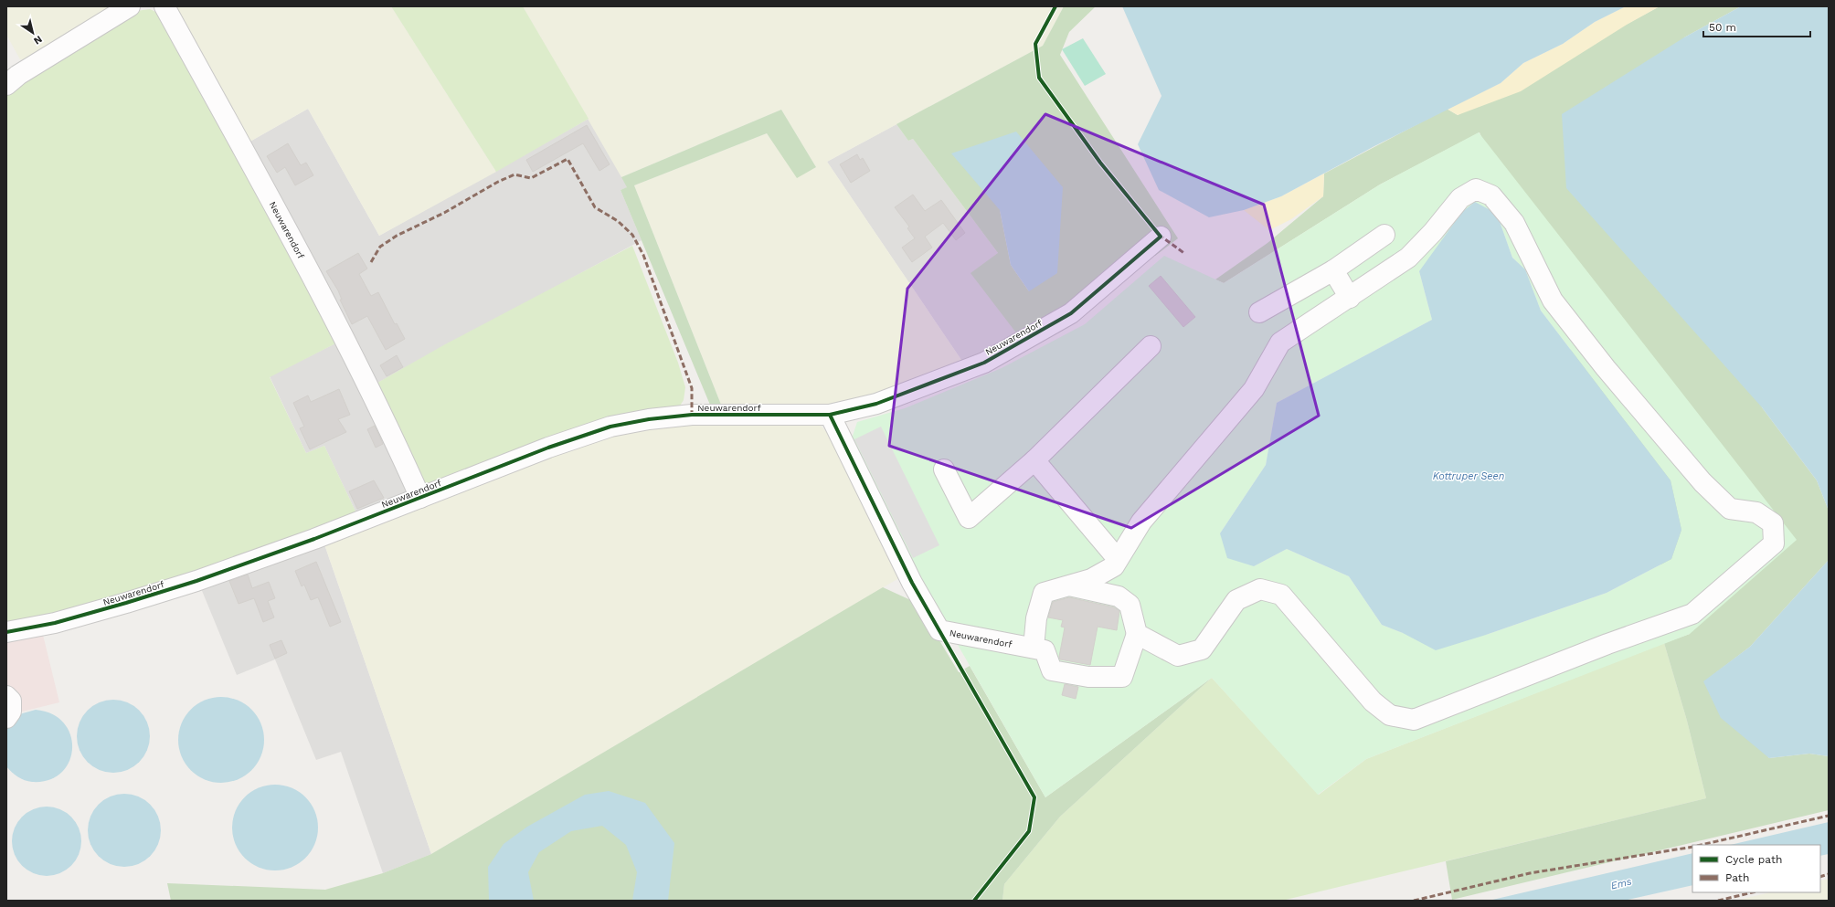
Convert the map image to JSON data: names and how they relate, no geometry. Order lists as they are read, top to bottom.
{
  "streets": {
    "street": ["Neuwarendorf"]
  },
  "water": ["Kottruper Seen", "Ems"],
  "legend": ["Cycle path", "Path"],
  "scale_bar": "50 m",
  "north": "bottom right"
}
